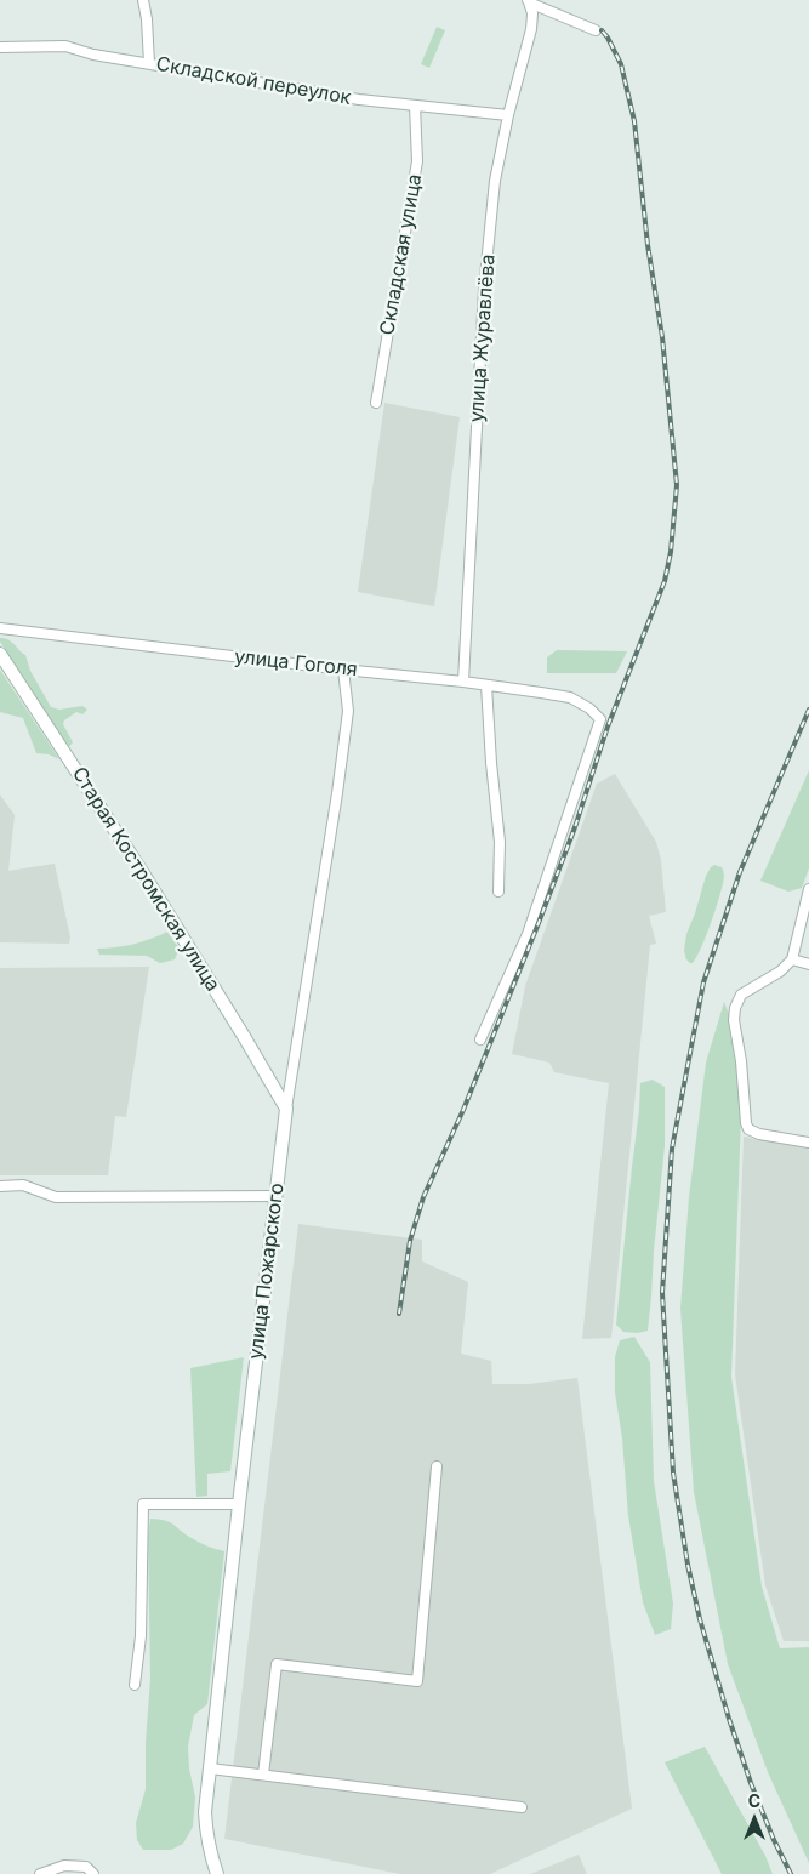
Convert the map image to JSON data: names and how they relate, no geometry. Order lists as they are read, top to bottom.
{
  "streets": {
    "street": [
      "Складской переулок",
      "Складская улица",
      "улица Журавлёва",
      "улица Гоголя",
      "Старая Костромская улица",
      "улица Пожарского"
    ]
  },
  "crossings": [
    ["Складской переулок", "Складская улица"],
    ["Складской переулок", "улица Журавлёва"],
    ["улица Журавлёва", "улица Гоголя"],
    ["улица Гоголя", "улица Пожарского"],
    ["Старая Костромская улица", "улица Пожарского"]
  ],
  "north": "top"
}
